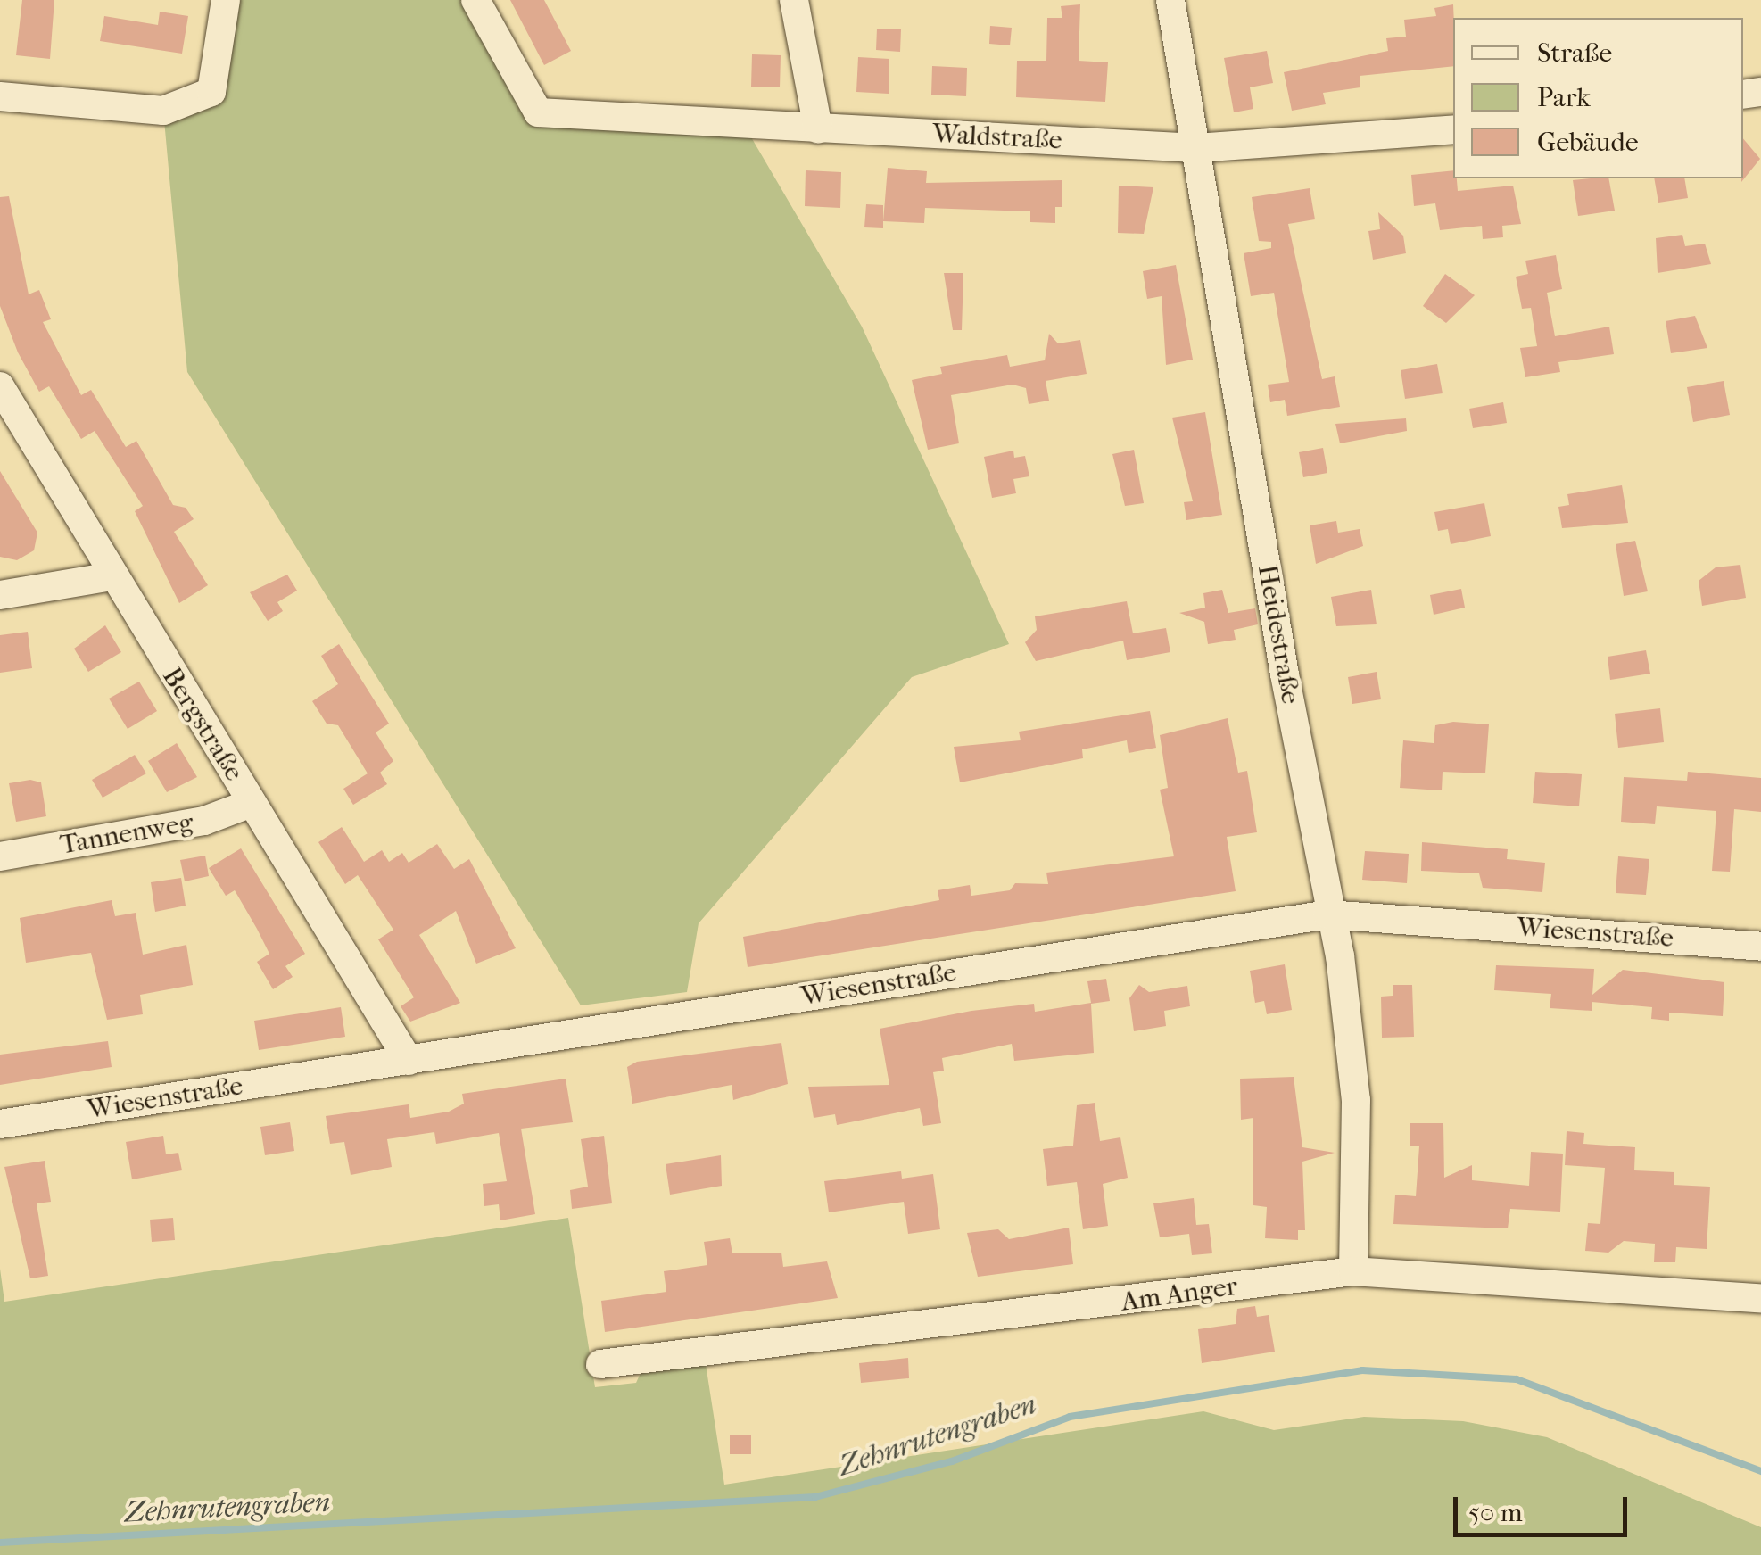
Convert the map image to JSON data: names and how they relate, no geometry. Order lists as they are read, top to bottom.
{
  "streets": {
    "street": [
      "Waldstraße",
      "Heidestraße",
      "Bergstraße",
      "Tannenweg",
      "Wiesenstraße",
      "Am Anger"
    ]
  },
  "crossings": [
    ["Waldstraße", "Heidestraße"],
    ["Heidestraße", "Wiesenstraße"],
    ["Heidestraße", "Am Anger"],
    ["Bergstraße", "Tannenweg"],
    ["Bergstraße", "Wiesenstraße"]
  ],
  "water": ["Zehnrutengraben"],
  "legend": ["Straße", "Park", "Gebäude"],
  "scale_bar": "50 m"
}
